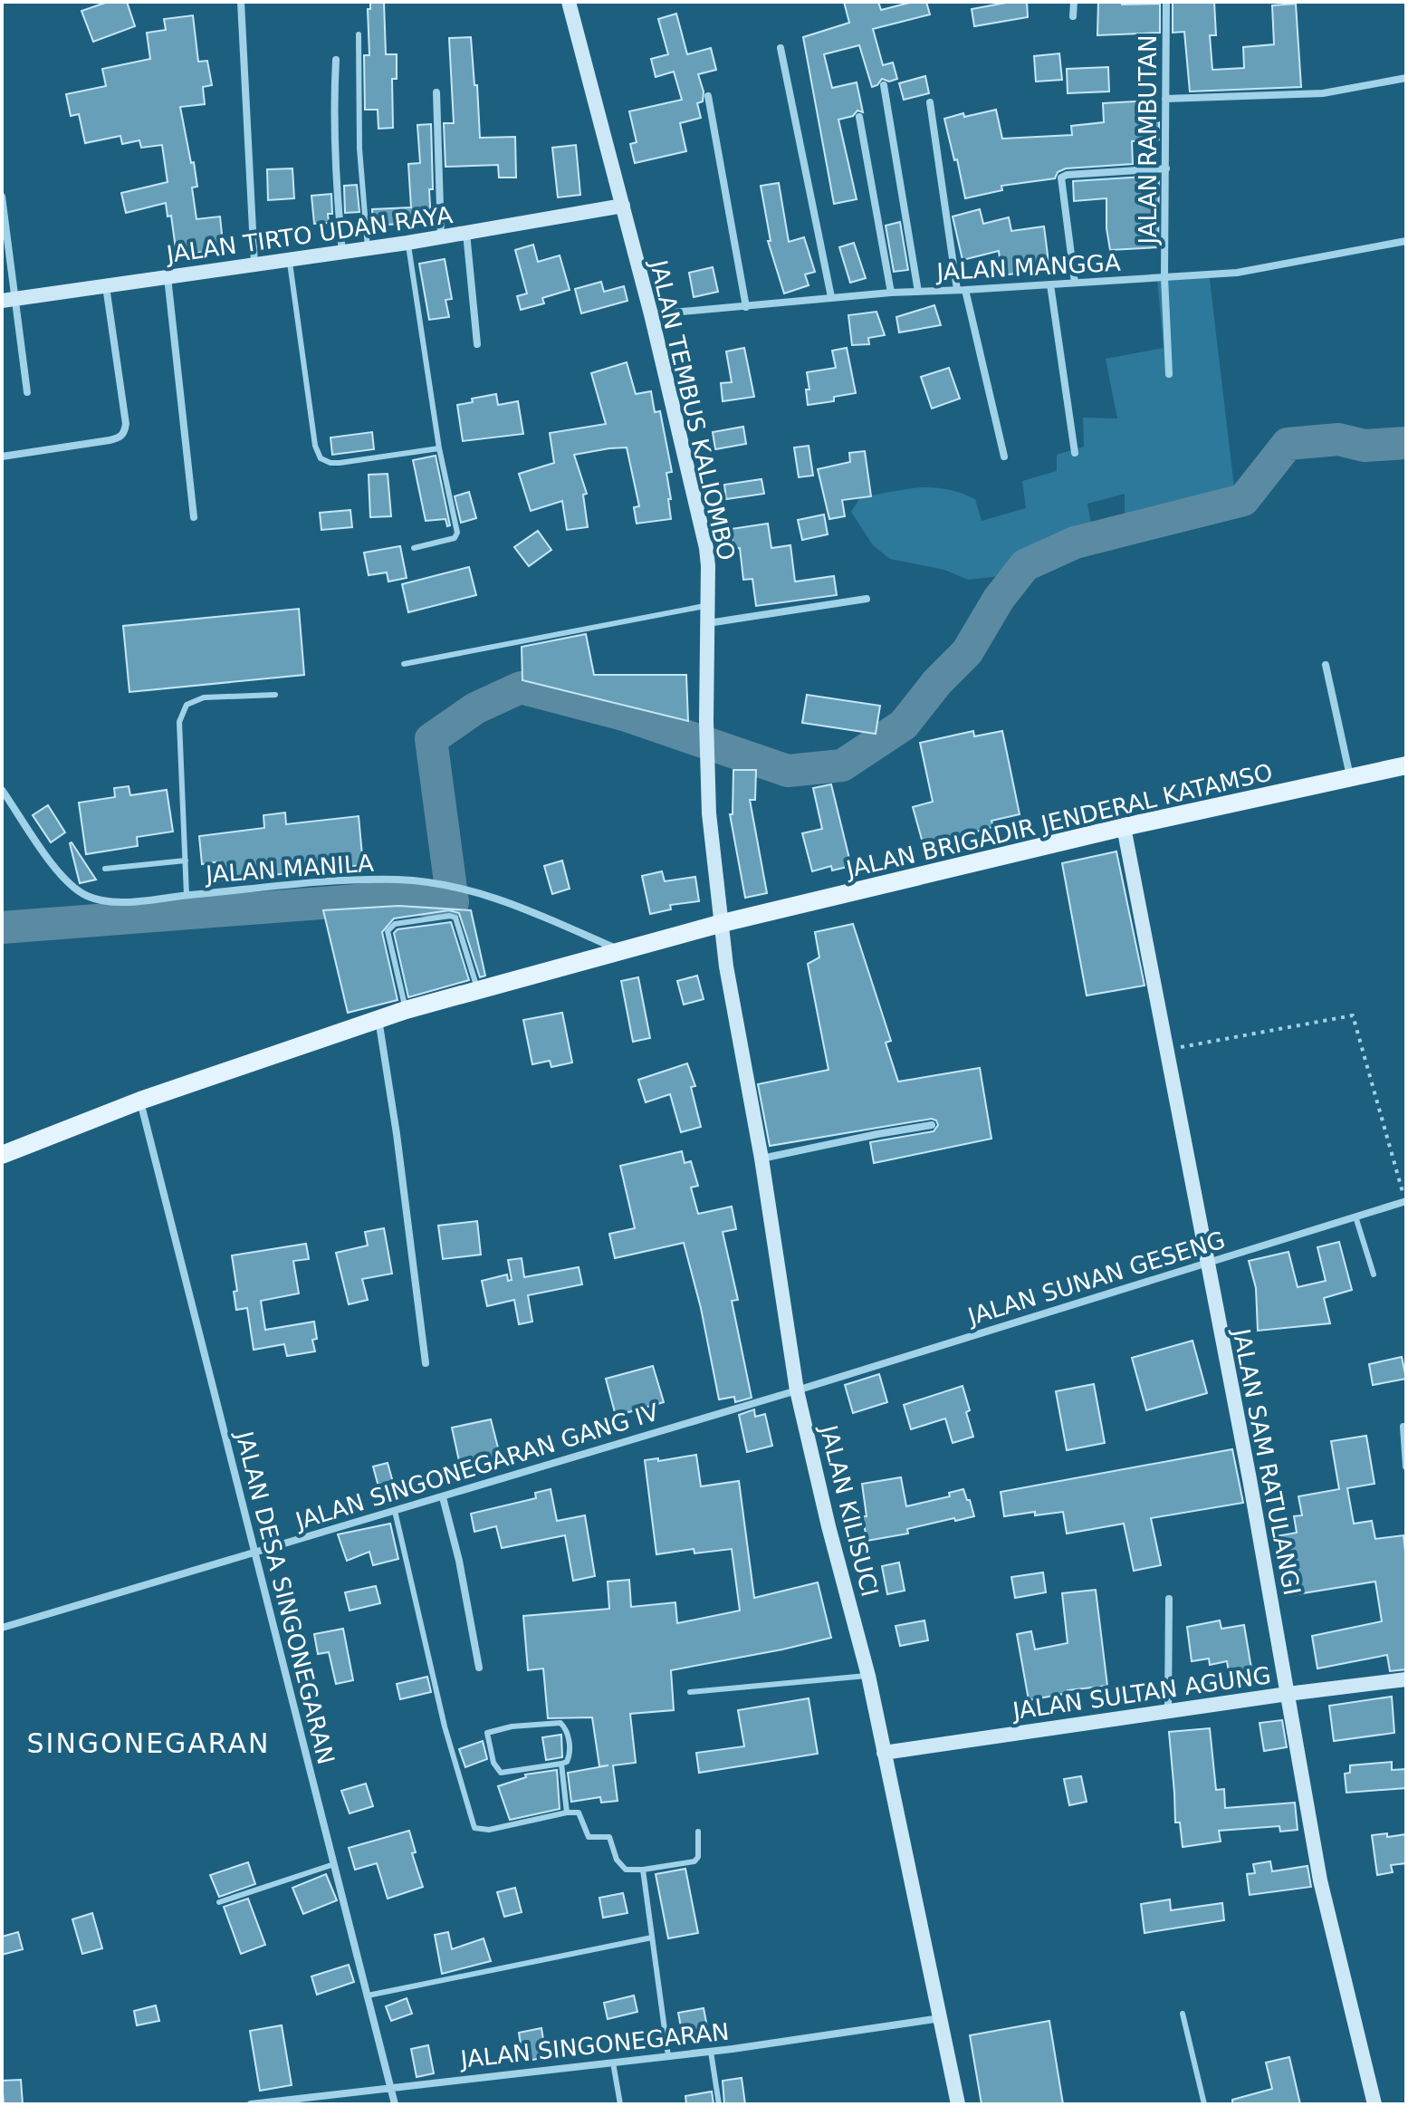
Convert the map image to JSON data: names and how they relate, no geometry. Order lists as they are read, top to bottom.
{
  "streets": {
    "main road": ["JALAN BRIGADIR JENDERAL KATAMSO"],
    "street": [
      "JALAN RAMBUTAN",
      "JALAN TIRTO UDAN RAYA",
      "JALAN MANGGA",
      "JALAN TEMBUS KALIOMBO",
      "JALAN MANILA",
      "JALAN SUNAN GESENG",
      "JALAN SAM RATULANGI",
      "JALAN SINGONEGARAN GANG IV",
      "JALAN KILISUCI",
      "JALAN DESA SINGONEGARAN",
      "JALAN SULTAN AGUNG",
      "JALAN SINGONEGARAN"
    ]
  },
  "crossings": [
    ["JALAN RAMBUTAN", "JALAN MANGGA"],
    ["JALAN TIRTO UDAN RAYA", "JALAN TEMBUS KALIOMBO"],
    ["JALAN MANGGA", "JALAN TEMBUS KALIOMBO"],
    ["JALAN TEMBUS KALIOMBO", "JALAN BRIGADIR JENDERAL KATAMSO"],
    ["JALAN TEMBUS KALIOMBO", "JALAN KILISUCI"],
    ["JALAN BRIGADIR JENDERAL KATAMSO", "JALAN MANILA"],
    ["JALAN BRIGADIR JENDERAL KATAMSO", "JALAN SAM RATULANGI"],
    ["JALAN BRIGADIR JENDERAL KATAMSO", "JALAN KILISUCI"],
    ["JALAN BRIGADIR JENDERAL KATAMSO", "JALAN DESA SINGONEGARAN"],
    ["JALAN SUNAN GESENG", "JALAN SAM RATULANGI"],
    ["JALAN SUNAN GESENG", "JALAN SINGONEGARAN GANG IV"],
    ["JALAN SUNAN GESENG", "JALAN KILISUCI"],
    ["JALAN SAM RATULANGI", "JALAN SULTAN AGUNG"],
    ["JALAN SINGONEGARAN GANG IV", "JALAN KILISUCI"],
    ["JALAN SINGONEGARAN GANG IV", "JALAN DESA SINGONEGARAN"],
    ["JALAN KILISUCI", "JALAN SULTAN AGUNG"],
    ["JALAN KILISUCI", "JALAN SINGONEGARAN"],
    ["JALAN DESA SINGONEGARAN", "JALAN SINGONEGARAN"]
  ],
  "districts": ["SINGONEGARAN"]
}
